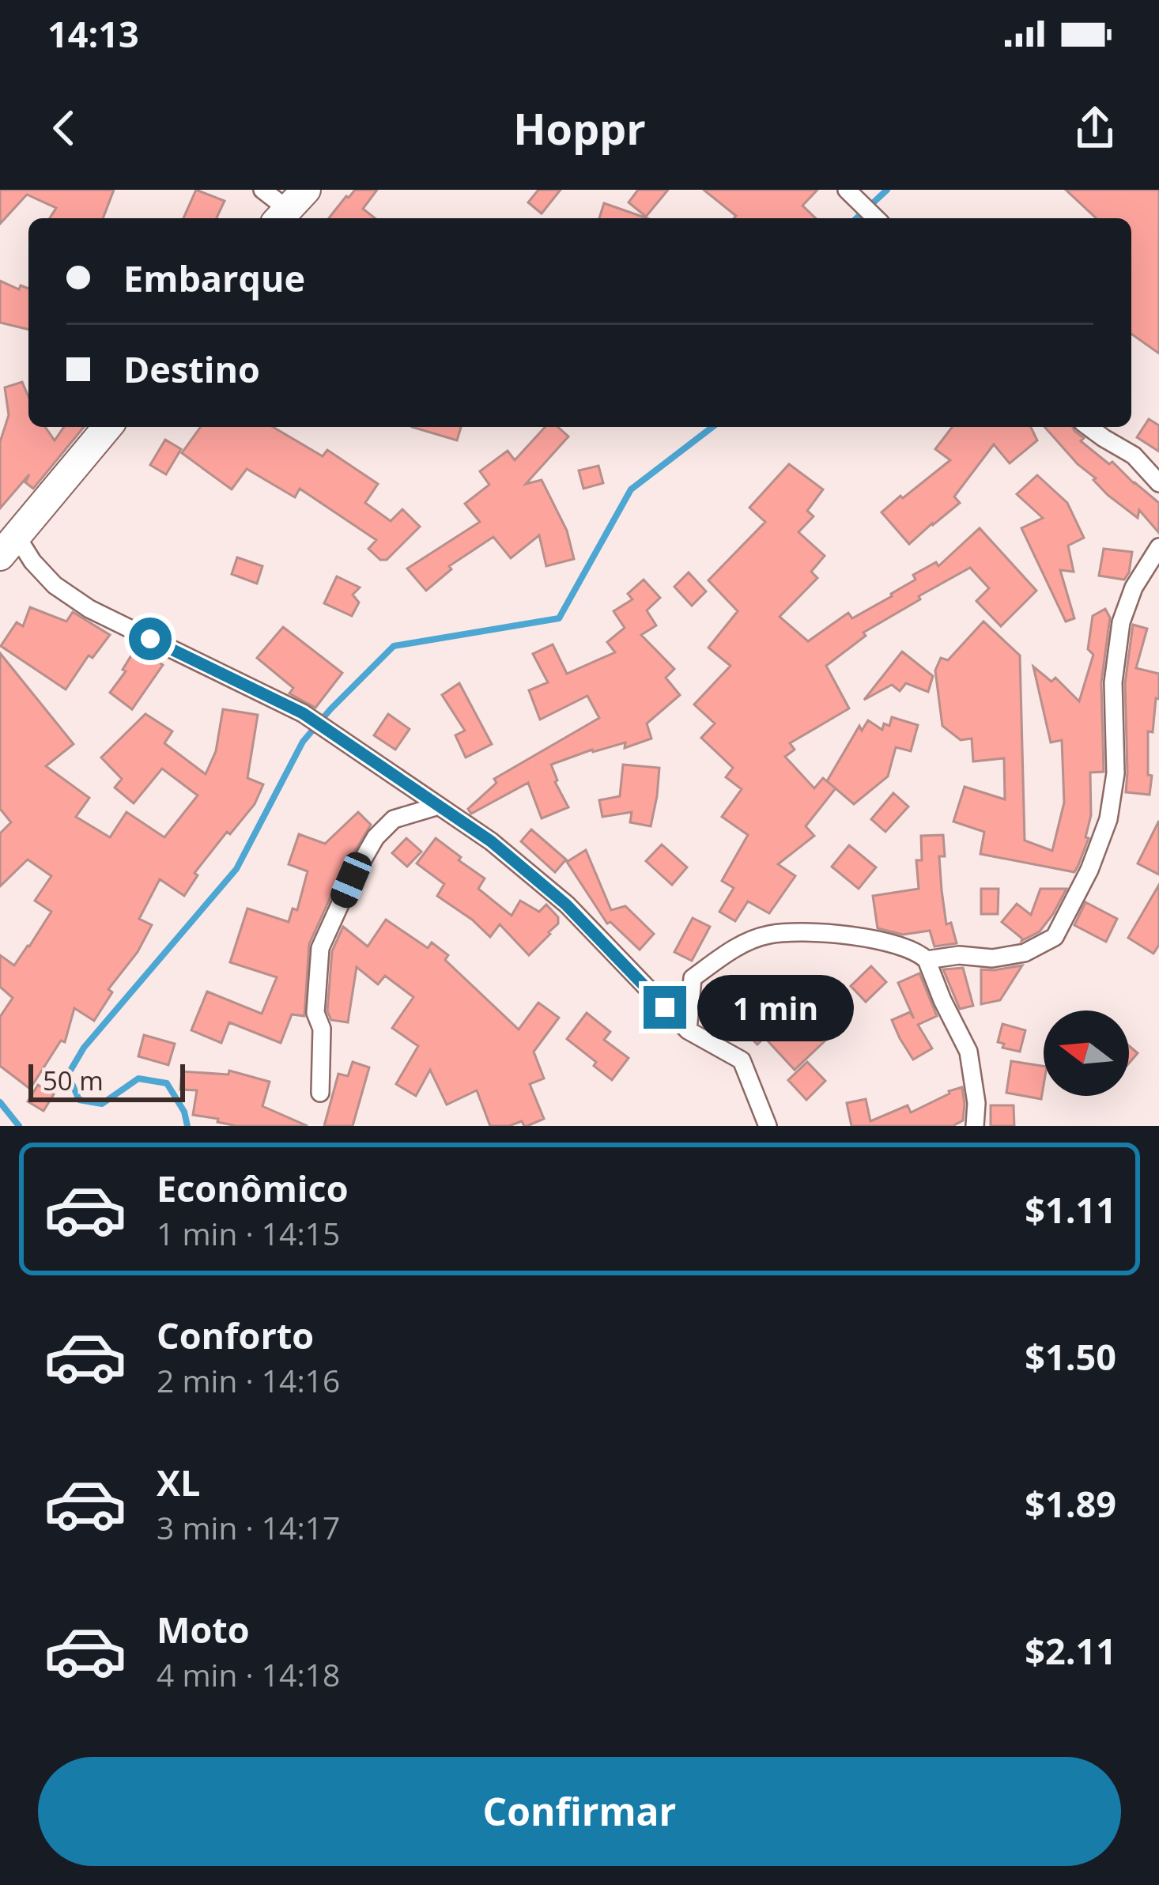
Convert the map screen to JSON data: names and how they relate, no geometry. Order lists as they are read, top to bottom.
{
  "scale_bar": "50 m",
  "north": "left",
  "page": {
    "status": "14:13",
    "header": "Hoppr",
    "banner": ["Embarque", "Destino"],
    "bubble": "1 min",
    "scale": "50 m",
    "list": [
      {
        "name": "Econômico",
        "note": "1 min · 14:15",
        "value": "$1.11"
      },
      {
        "name": "Conforto",
        "note": "2 min · 14:16",
        "value": "$1.50"
      },
      {
        "name": "XL",
        "note": "3 min · 14:17",
        "value": "$1.89"
      },
      {
        "name": "Moto",
        "note": "4 min · 14:18",
        "value": "$2.11"
      }
    ],
    "buttons": "Confirmar"
  }
}
